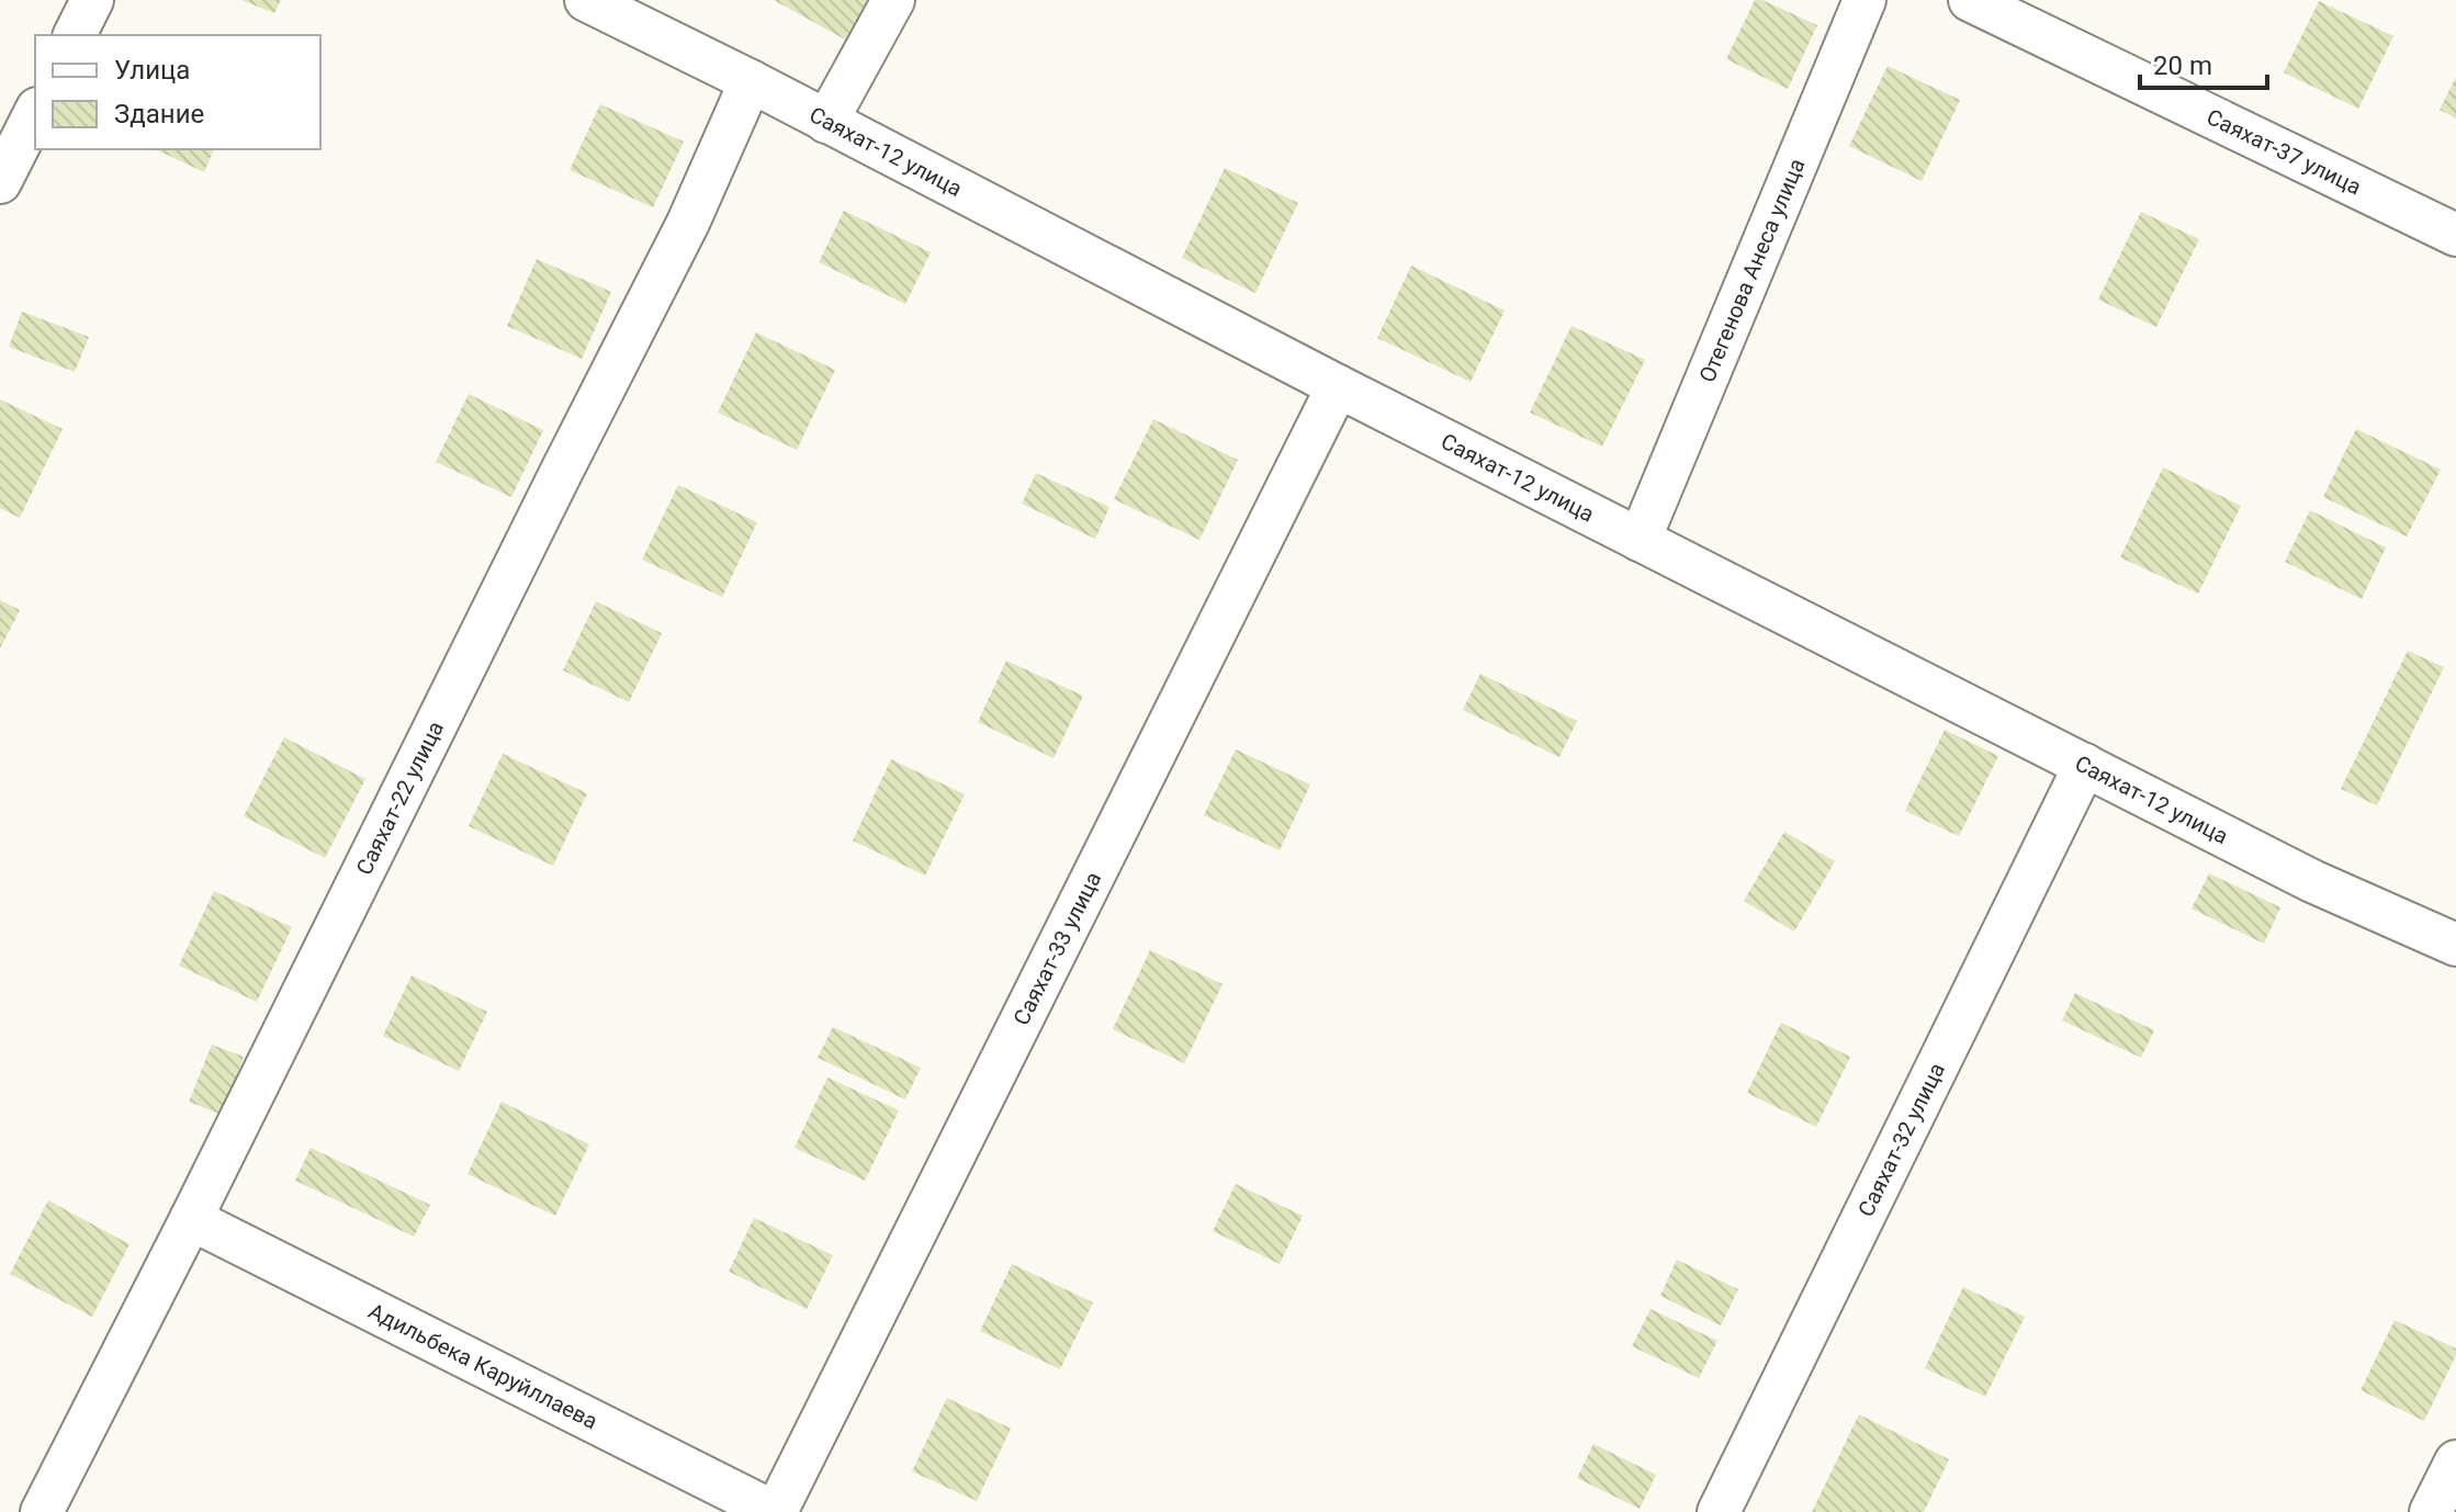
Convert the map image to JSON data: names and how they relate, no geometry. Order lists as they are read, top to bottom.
{
  "streets": {
    "street": [
      "Саяхат-37 улица",
      "Саяхат-12 улица",
      "Отегенова Анеса улица",
      "Саяхат-22 улица",
      "Саяхат-33 улица",
      "Саяхат-32 улица",
      "Адильбека Каруйллаева"
    ]
  },
  "crossings": [
    ["Саяхат-12 улица", "Отегенова Анеса улица"],
    ["Саяхат-12 улица", "Саяхат-22 улица"],
    ["Саяхат-12 улица", "Саяхат-33 улица"],
    ["Саяхат-12 улица", "Саяхат-32 улица"],
    ["Саяхат-22 улица", "Адильбека Каруйллаева"],
    ["Саяхат-33 улица", "Адильбека Каруйллаева"]
  ],
  "legend": ["Улица", "Здание"],
  "scale_bar": "20 m"
}
